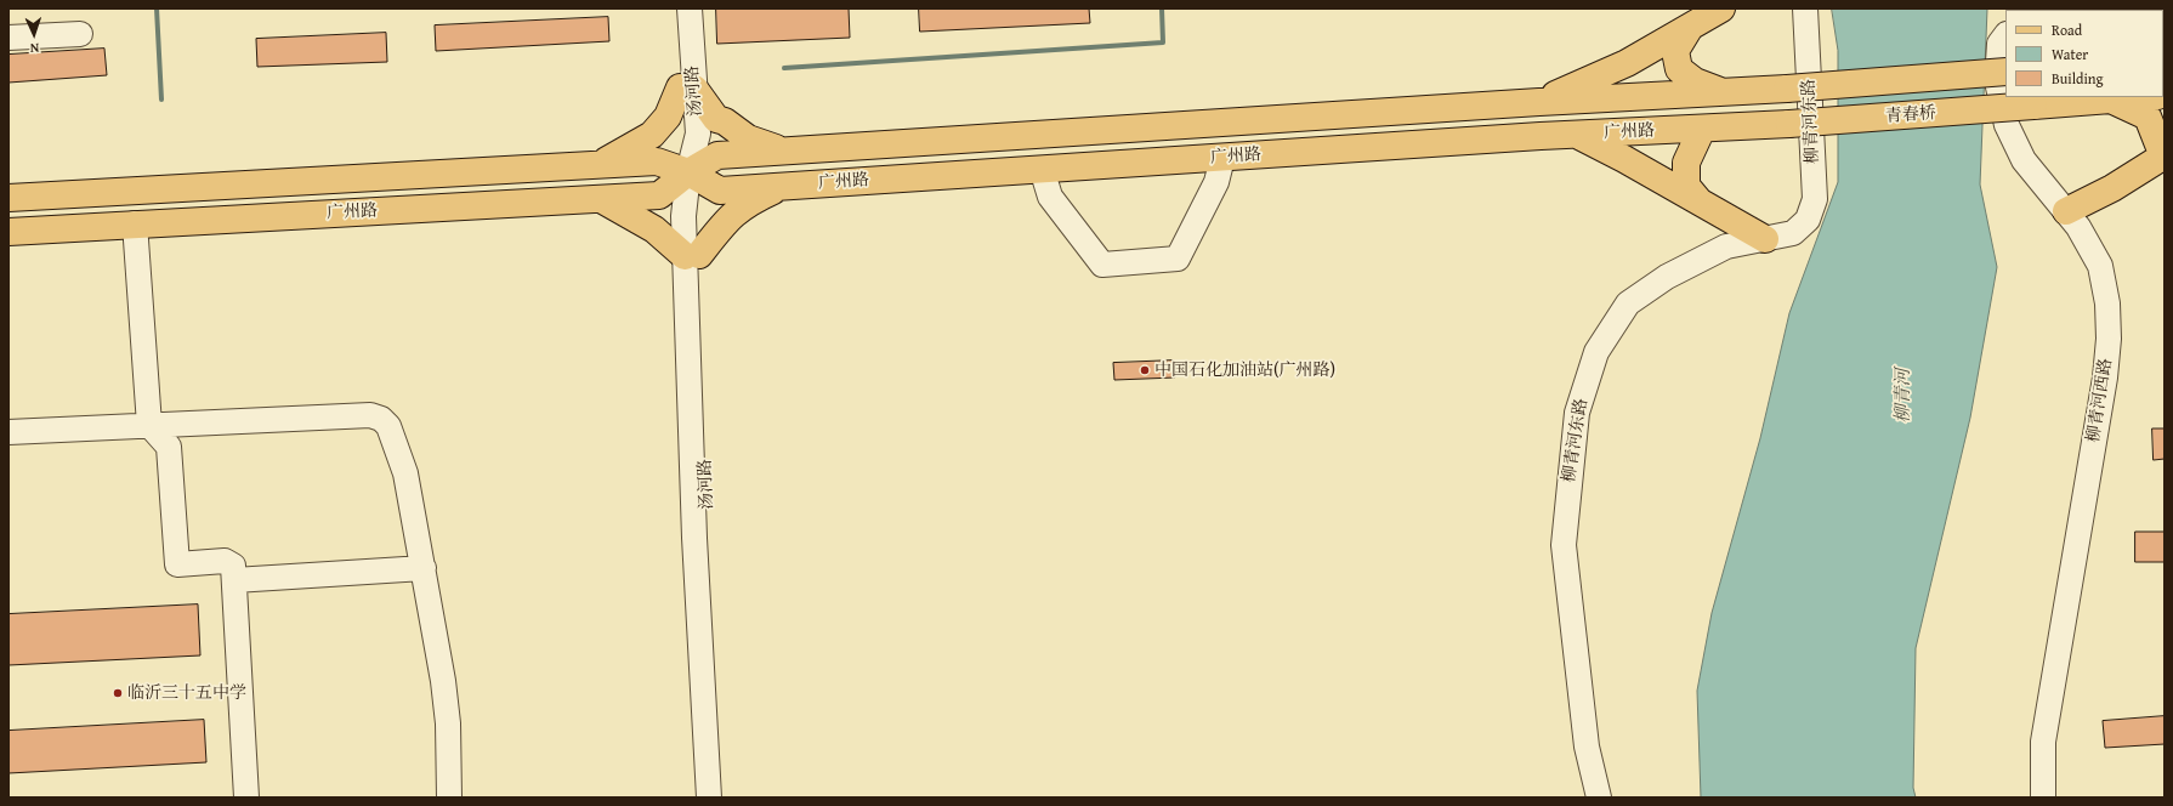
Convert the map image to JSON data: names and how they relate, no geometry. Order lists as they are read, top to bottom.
{
  "streets": {
    "main road": ["青春桥", "广州路"],
    "street": ["汤河路", "柳青河东路", "柳青河西路"]
  },
  "crossings": [
    ["汤河路", "广州路"],
    ["青春桥", "广州路"]
  ],
  "water": ["柳青河"],
  "places": ["中国石化加油站(广州路)", "临沂三十五中学"],
  "legend": ["Road", "Water", "Building"],
  "north": "bottom"
}
